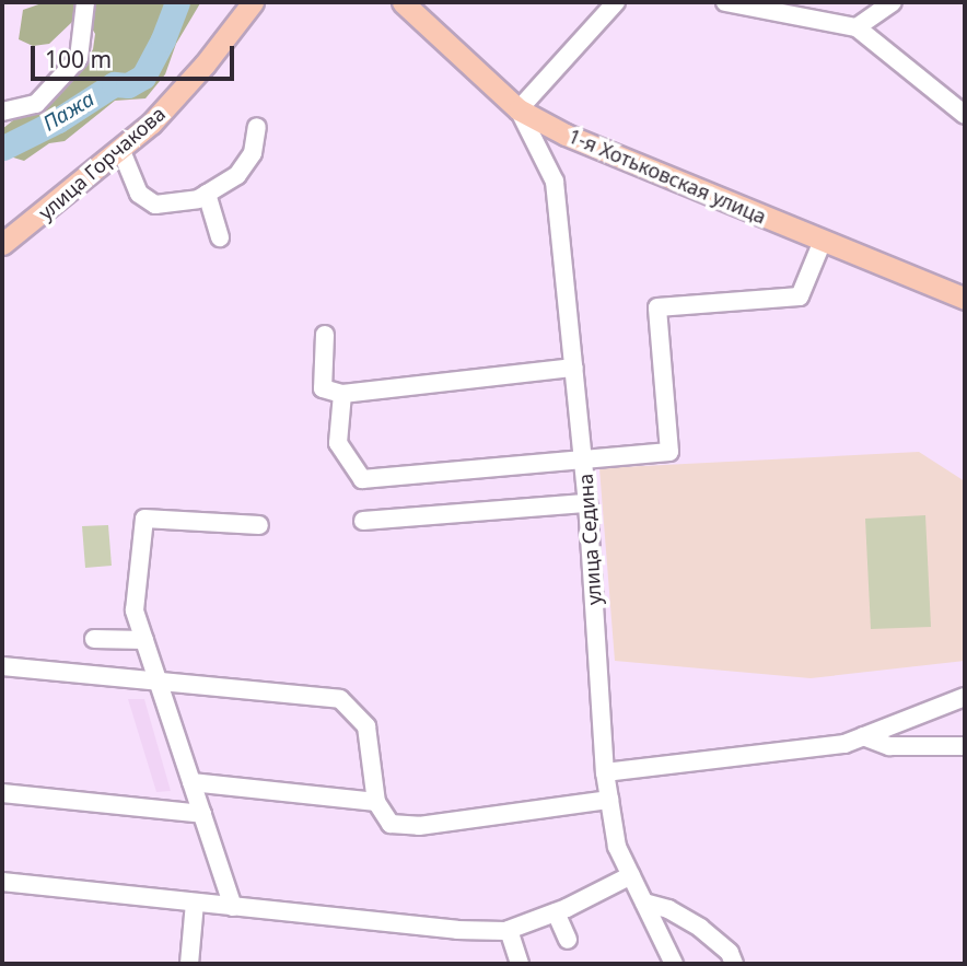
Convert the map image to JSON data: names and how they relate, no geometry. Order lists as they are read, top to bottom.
{
  "streets": {
    "main road": ["улица Горчакова", "1-я Хотьковская улица"],
    "street": ["улица Седина"]
  },
  "crossings": [
    ["1-я Хотьковская улица", "улица Седина"]
  ],
  "water": ["Пажа"],
  "scale_bar": "100 m"
}
